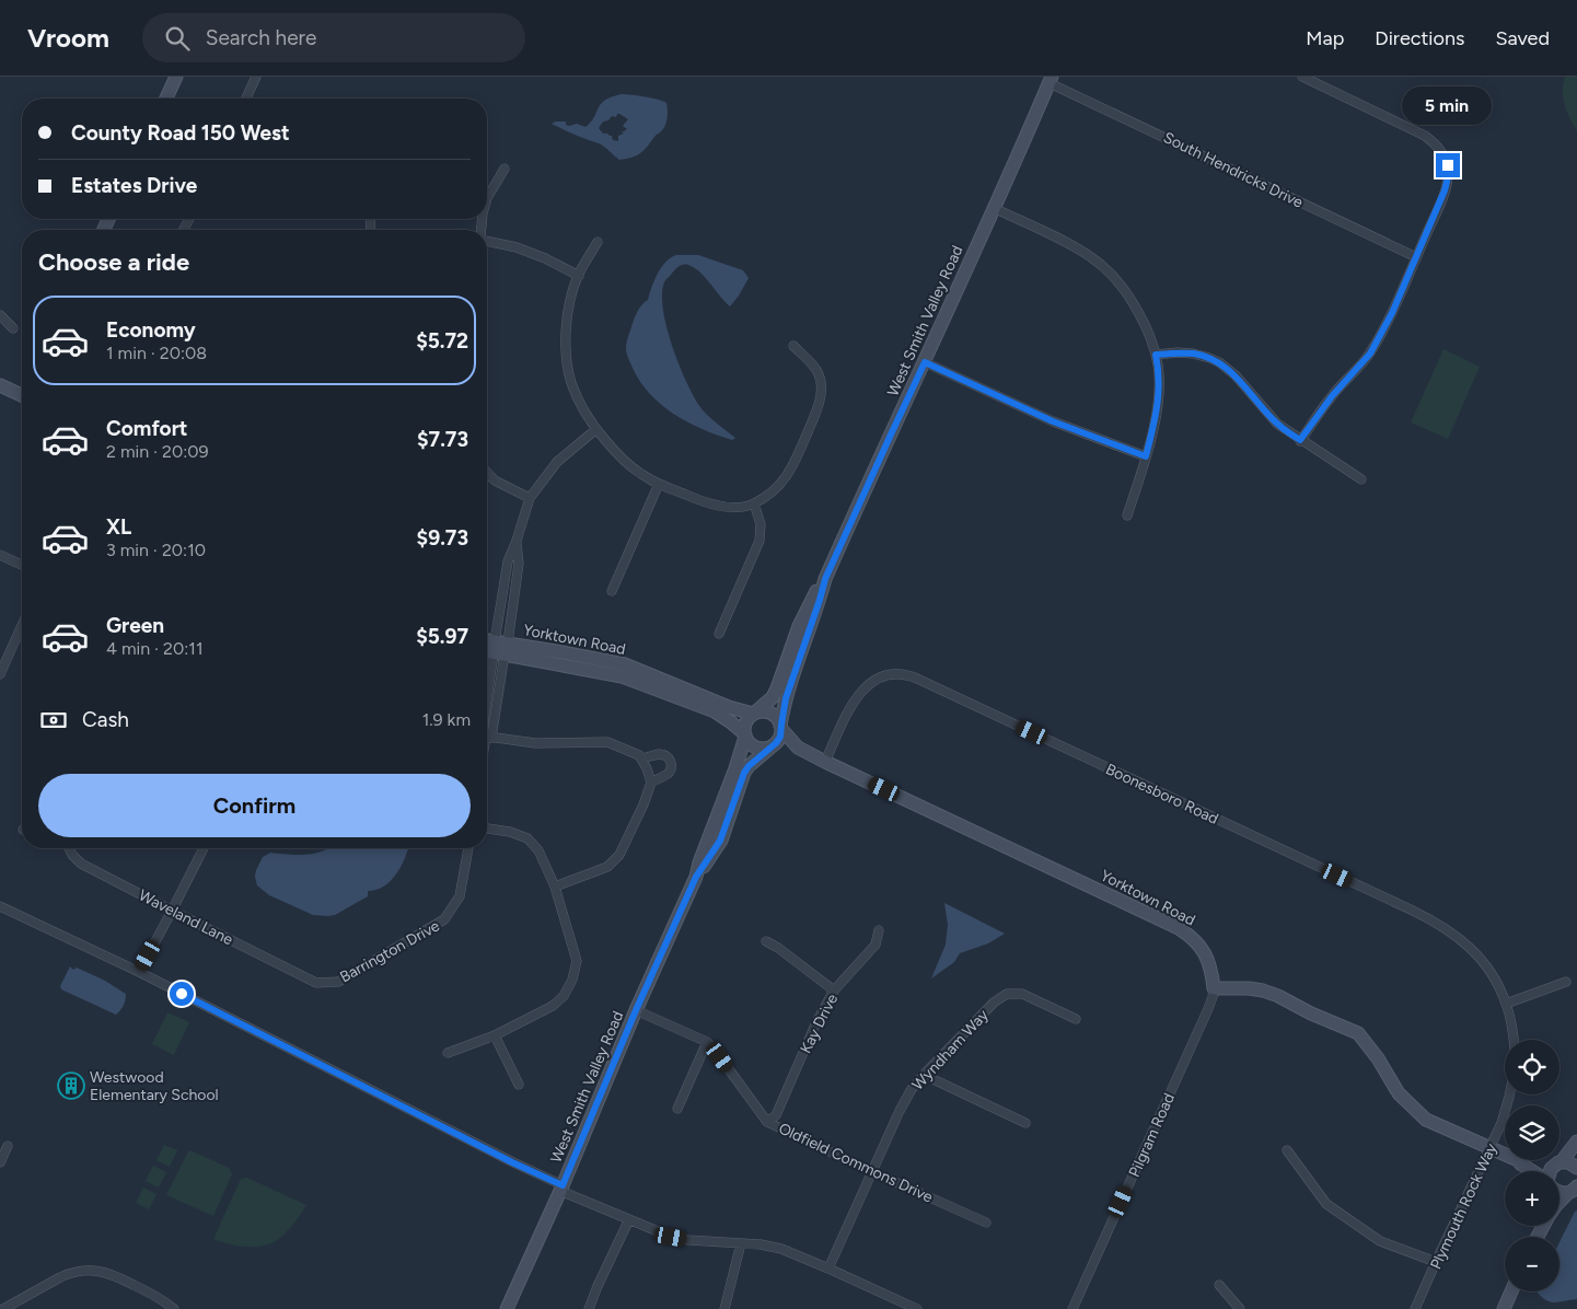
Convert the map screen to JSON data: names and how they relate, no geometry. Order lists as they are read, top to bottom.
{
  "streets": {
    "main road": ["West Smith Valley Road", "Yorktown Road"],
    "street": [
      "South Hendricks Drive",
      "Boonesboro Road",
      "Waveland Lane",
      "Barrington Drive",
      "Kay Drive",
      "Wyndham Way",
      "Pilgram Road",
      "Oldfield Commons Drive",
      "Plymouth Rock Way"
    ]
  },
  "crossings": [
    ["South Hendricks Drive", "West Smith Valley Road"],
    ["West Smith Valley Road", "Yorktown Road"],
    ["West Smith Valley Road", "Oldfield Commons Drive"],
    ["Yorktown Road", "Boonesboro Road"],
    ["Yorktown Road", "Pilgram Road"],
    ["Waveland Lane", "Barrington Drive"],
    ["Kay Drive", "Oldfield Commons Drive"],
    ["Wyndham Way", "Oldfield Commons Drive"]
  ],
  "places": {
    "building": ["Westwood Elementary School"]
  },
  "page": {
    "header": "Vroom",
    "search": "Search here",
    "nav": ["Map", "Directions", "Saved"],
    "bubble": "5 min",
    "banner": ["County Road 150 West", "Estates Drive"],
    "heading": "Choose a ride",
    "list": [
      {
        "name": "Economy",
        "note": "1 min · 20:08",
        "value": "$5.72"
      },
      {
        "name": "Comfort",
        "note": "2 min · 20:09",
        "value": "$7.73"
      },
      {
        "name": "XL",
        "note": "3 min · 20:10",
        "value": "$9.73"
      },
      {
        "name": "Green",
        "note": "4 min · 20:11",
        "value": "$5.97"
      }
    ],
    "pay": ["Cash", "1.9 km"],
    "buttons": "Confirm",
    "map_buttons": ["+", "−"]
  }
}
